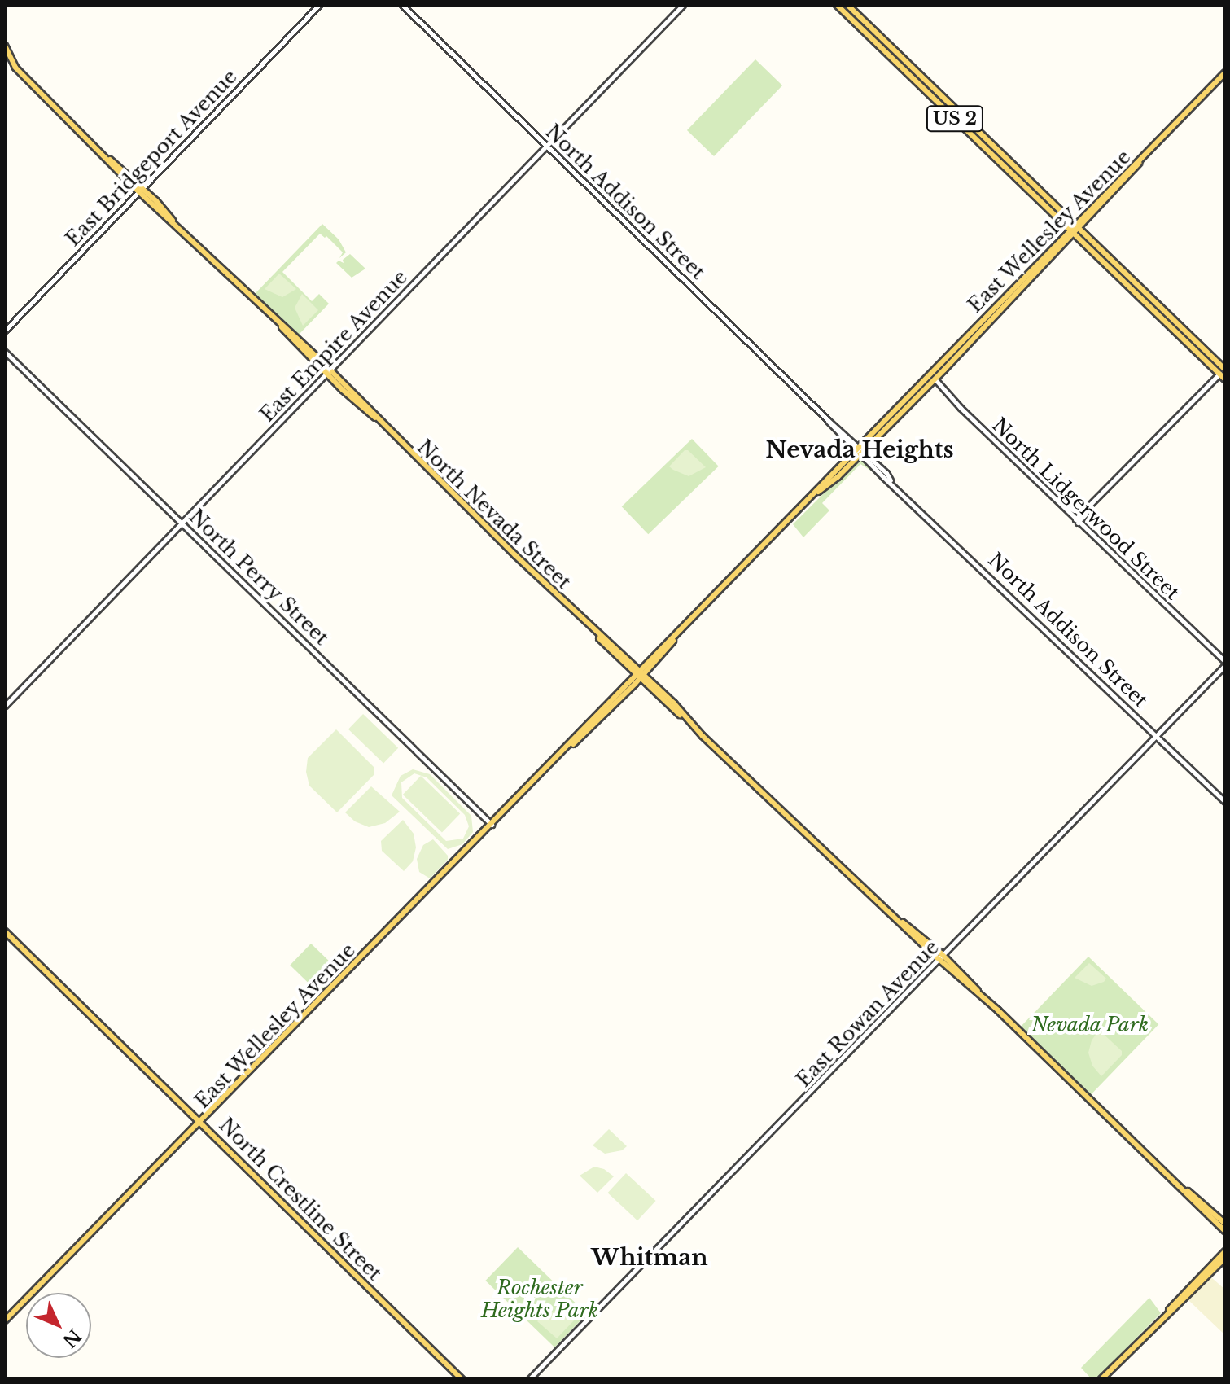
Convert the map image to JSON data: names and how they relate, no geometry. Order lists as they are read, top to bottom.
{
  "streets": {
    "main road": [
      "US 2",
      "East Wellesley Avenue",
      "North Nevada Street",
      "North Crestline Street"
    ],
    "street": [
      "East Bridgeport Avenue",
      "North Addison Street",
      "East Empire Avenue",
      "North Lidgerwood Street",
      "North Perry Street",
      "East Rowan Avenue"
    ]
  },
  "crossings": [
    ["US 2", "East Wellesley Avenue"],
    ["East Bridgeport Avenue", "North Nevada Street"],
    ["North Addison Street", "East Wellesley Avenue"],
    ["North Addison Street", "East Empire Avenue"],
    ["North Addison Street", "East Rowan Avenue"],
    ["East Wellesley Avenue", "North Lidgerwood Street"],
    ["East Wellesley Avenue", "North Nevada Street"],
    ["East Wellesley Avenue", "North Perry Street"],
    ["East Wellesley Avenue", "North Crestline Street"],
    ["East Empire Avenue", "North Nevada Street"],
    ["East Empire Avenue", "North Perry Street"],
    ["North Lidgerwood Street", "East Rowan Avenue"],
    ["North Nevada Street", "East Rowan Avenue"]
  ],
  "districts": ["Nevada Heights", "Whitman"],
  "parks": ["Nevada Park", "Rochester Heights Park"],
  "north": "bottom right"
}
